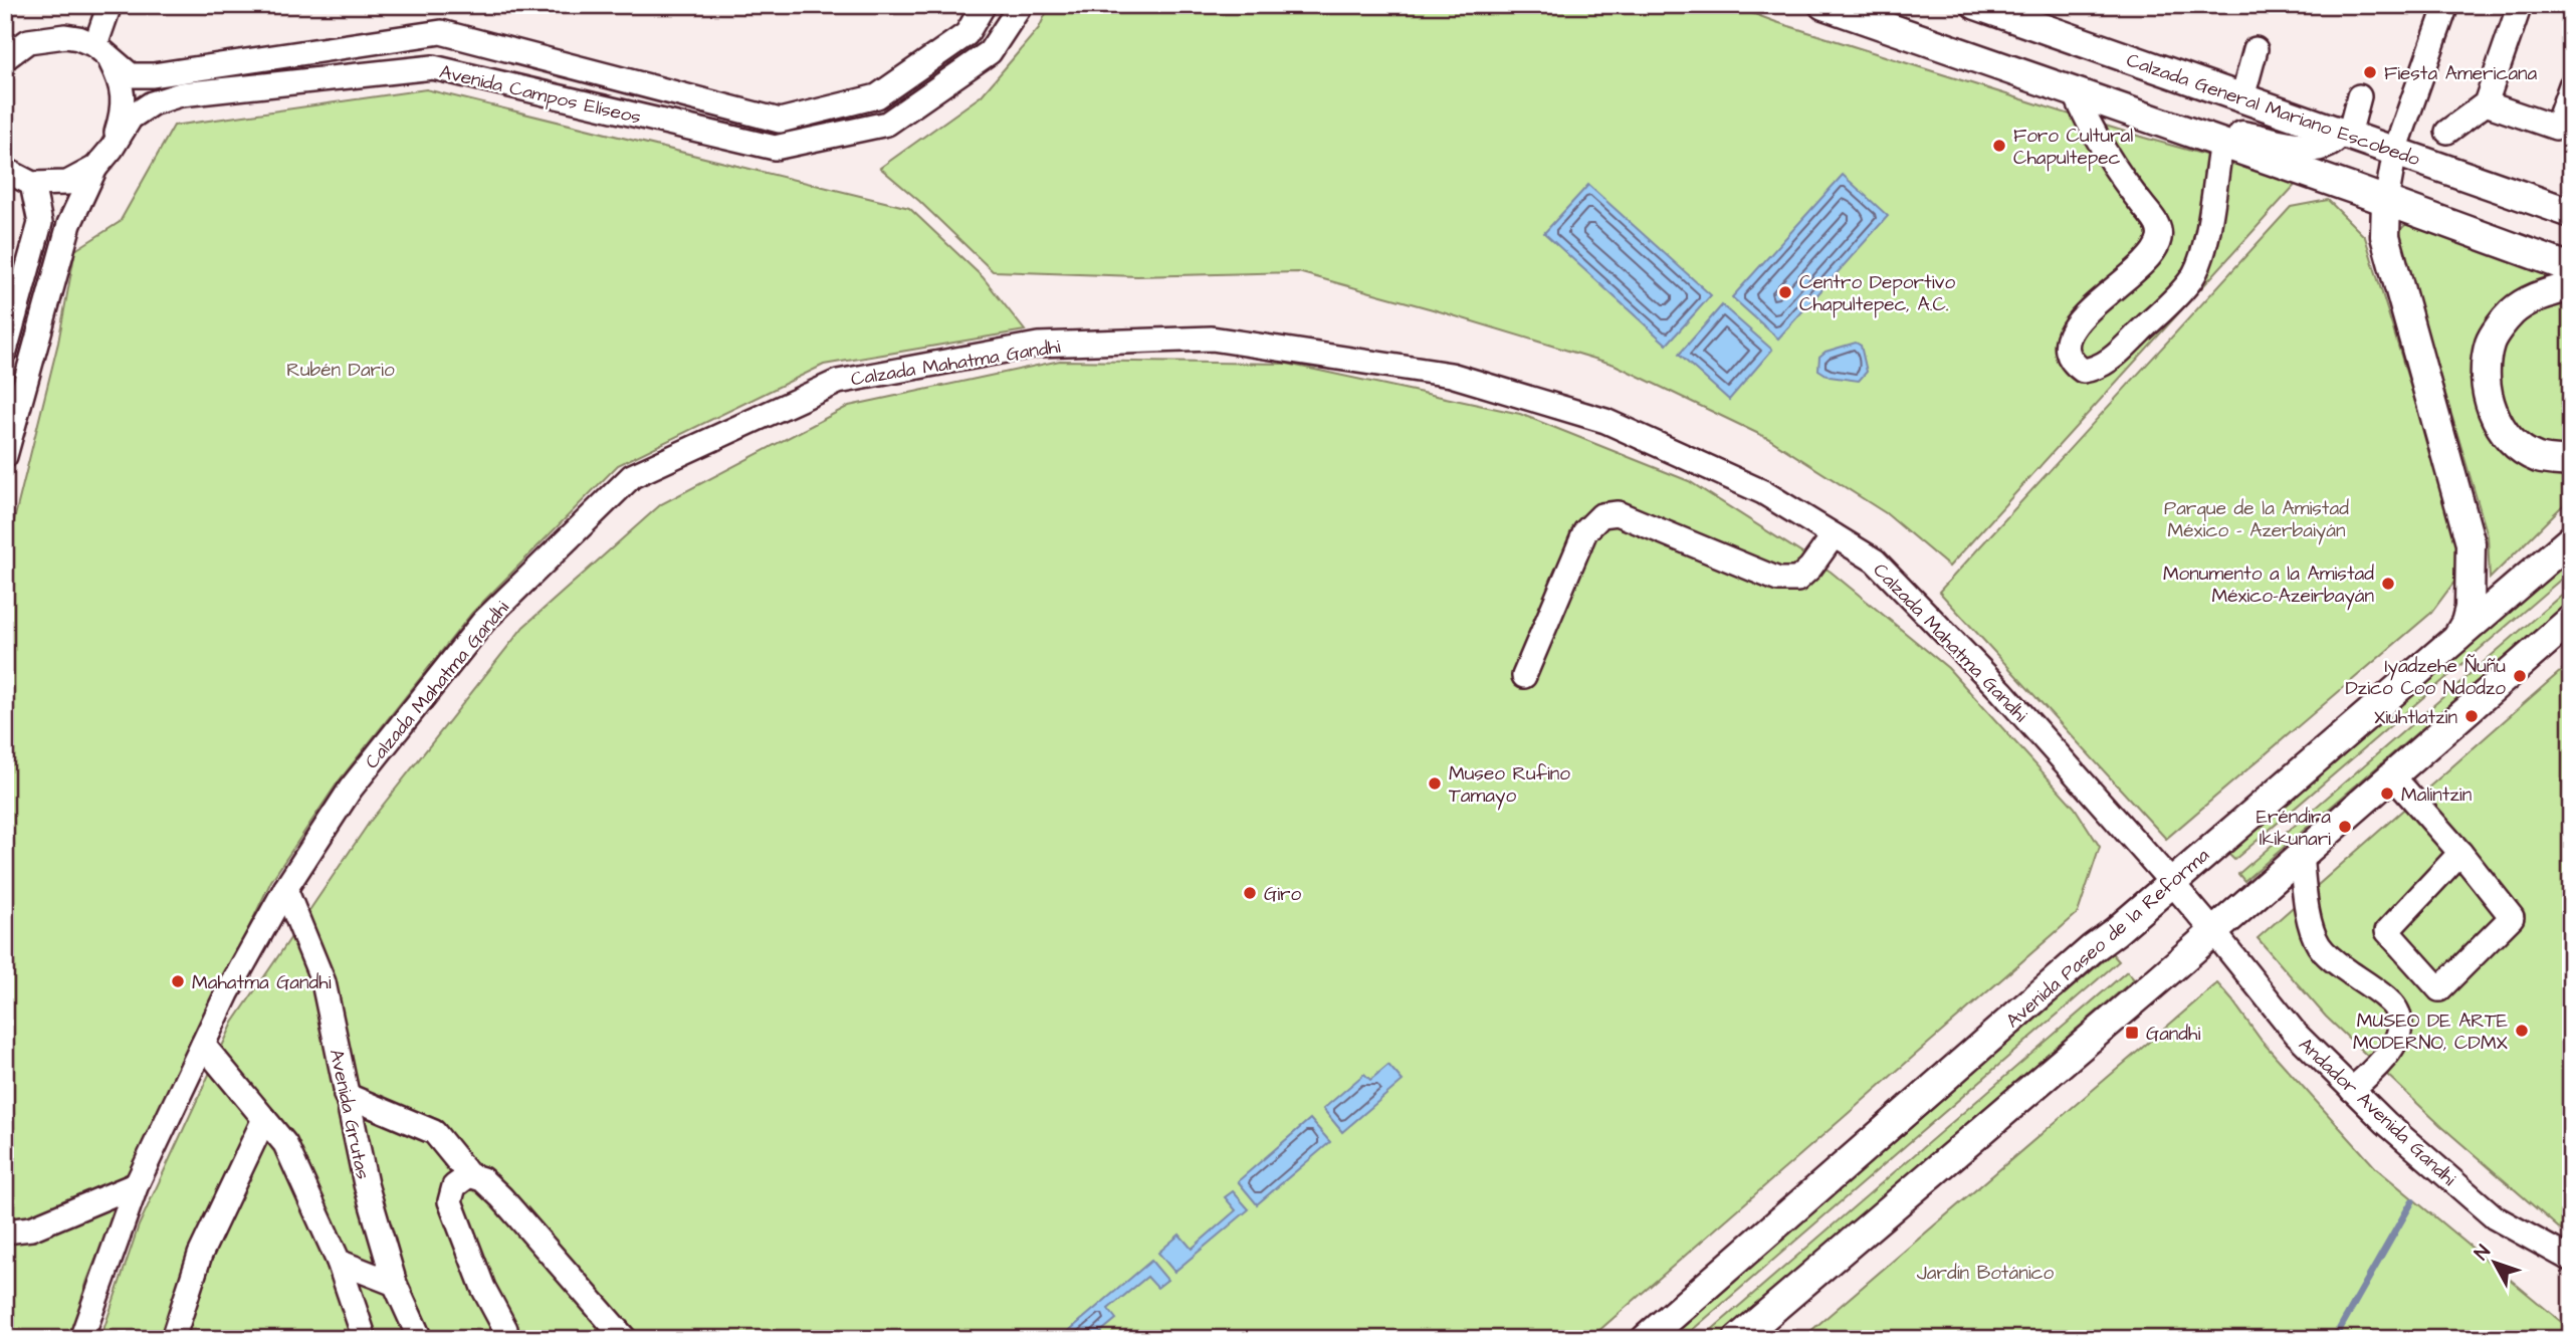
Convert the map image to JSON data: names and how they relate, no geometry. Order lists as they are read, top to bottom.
{
  "streets": {
    "main road": ["Calzada General Mariano Escobedo", "Avenida Paseo de la Reforma"],
    "street": [
      "Avenida Campos Elíseos",
      "Calzada Mahatma Gandhi",
      "Andador Avenida Gandhi",
      "Avenida Grutas"
    ]
  },
  "crossings": [
    ["Calzada Mahatma Gandhi", "Avenida Paseo de la Reforma"],
    ["Calzada Mahatma Gandhi", "Andador Avenida Gandhi"],
    ["Calzada Mahatma Gandhi", "Avenida Grutas"]
  ],
  "parks": ["Rubén Dario", "Parque de la Amistad México – Azerbaiyán", "Jardín Botánico"],
  "places": {
    "other": [
      "Fiesta Americana",
      "Foro Cultural Chapultepec",
      "Centro Deportivo Chapultepec, A.C.",
      "Monumento a la Amistad México-Azeirbayán",
      "Iyadzehe Ñuñu Dzico Coo Ndodzo",
      "Xiuhtlatzin",
      "Museo Rufino Tamayo",
      "Malintzin",
      "Eréndira Ikikunari",
      "Giro",
      "Mahatma Gandhi",
      "MUSEO DE ARTE MODERNO, CDMX"
    ],
    "transit": ["Gandhi"]
  },
  "north": "top left"
}
